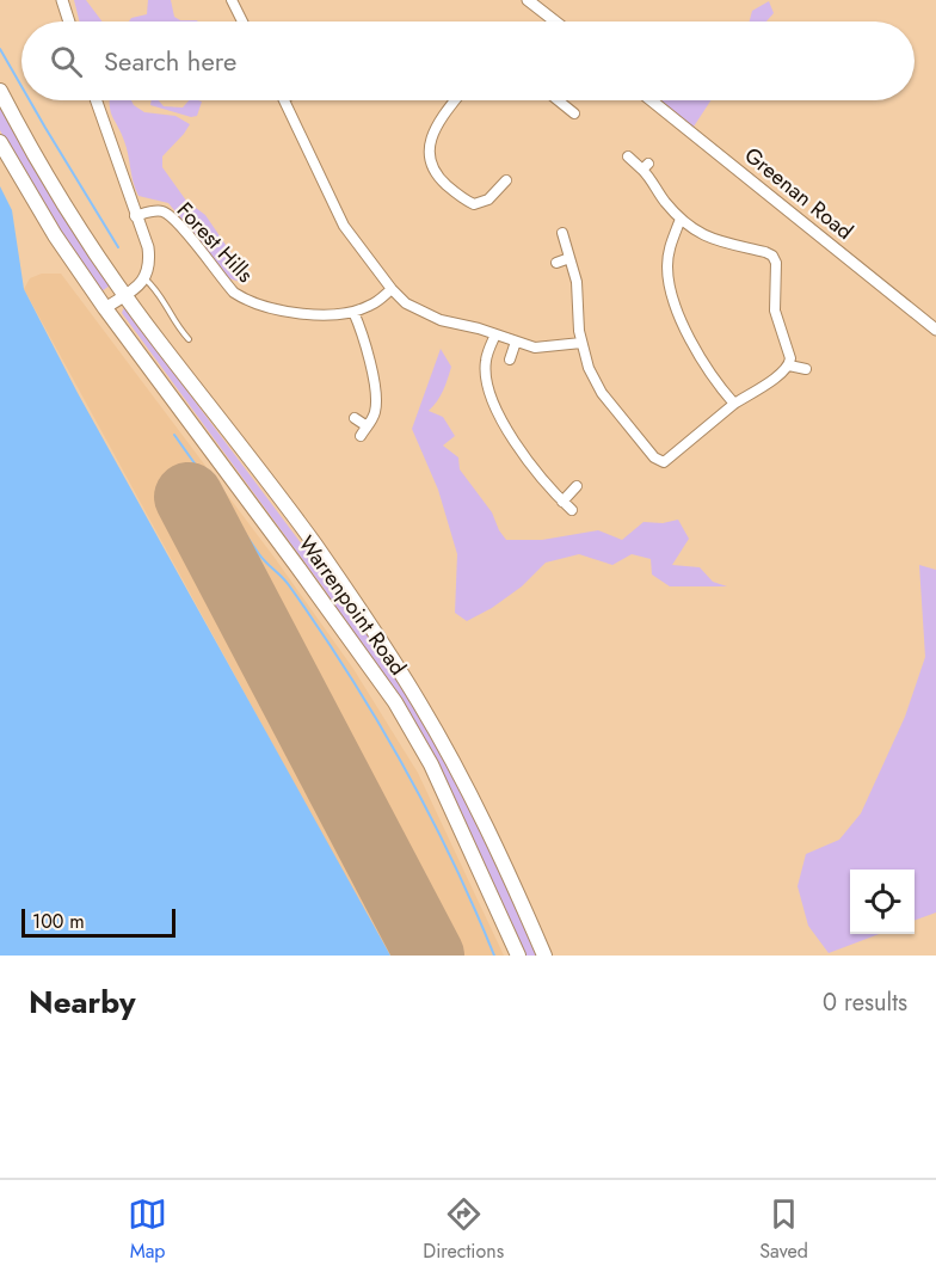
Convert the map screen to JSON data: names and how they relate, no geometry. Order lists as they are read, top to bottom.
{
  "streets": {
    "highway": ["Warrenpoint Road"],
    "street": ["Greenan Road", "Forest Hills"]
  },
  "scale_bar": "100 m",
  "page": {
    "search": "Search here",
    "scale": "100 m",
    "heading": ["Nearby", "0 results"],
    "nav": ["Map", "Directions", "Saved"]
  }
}
